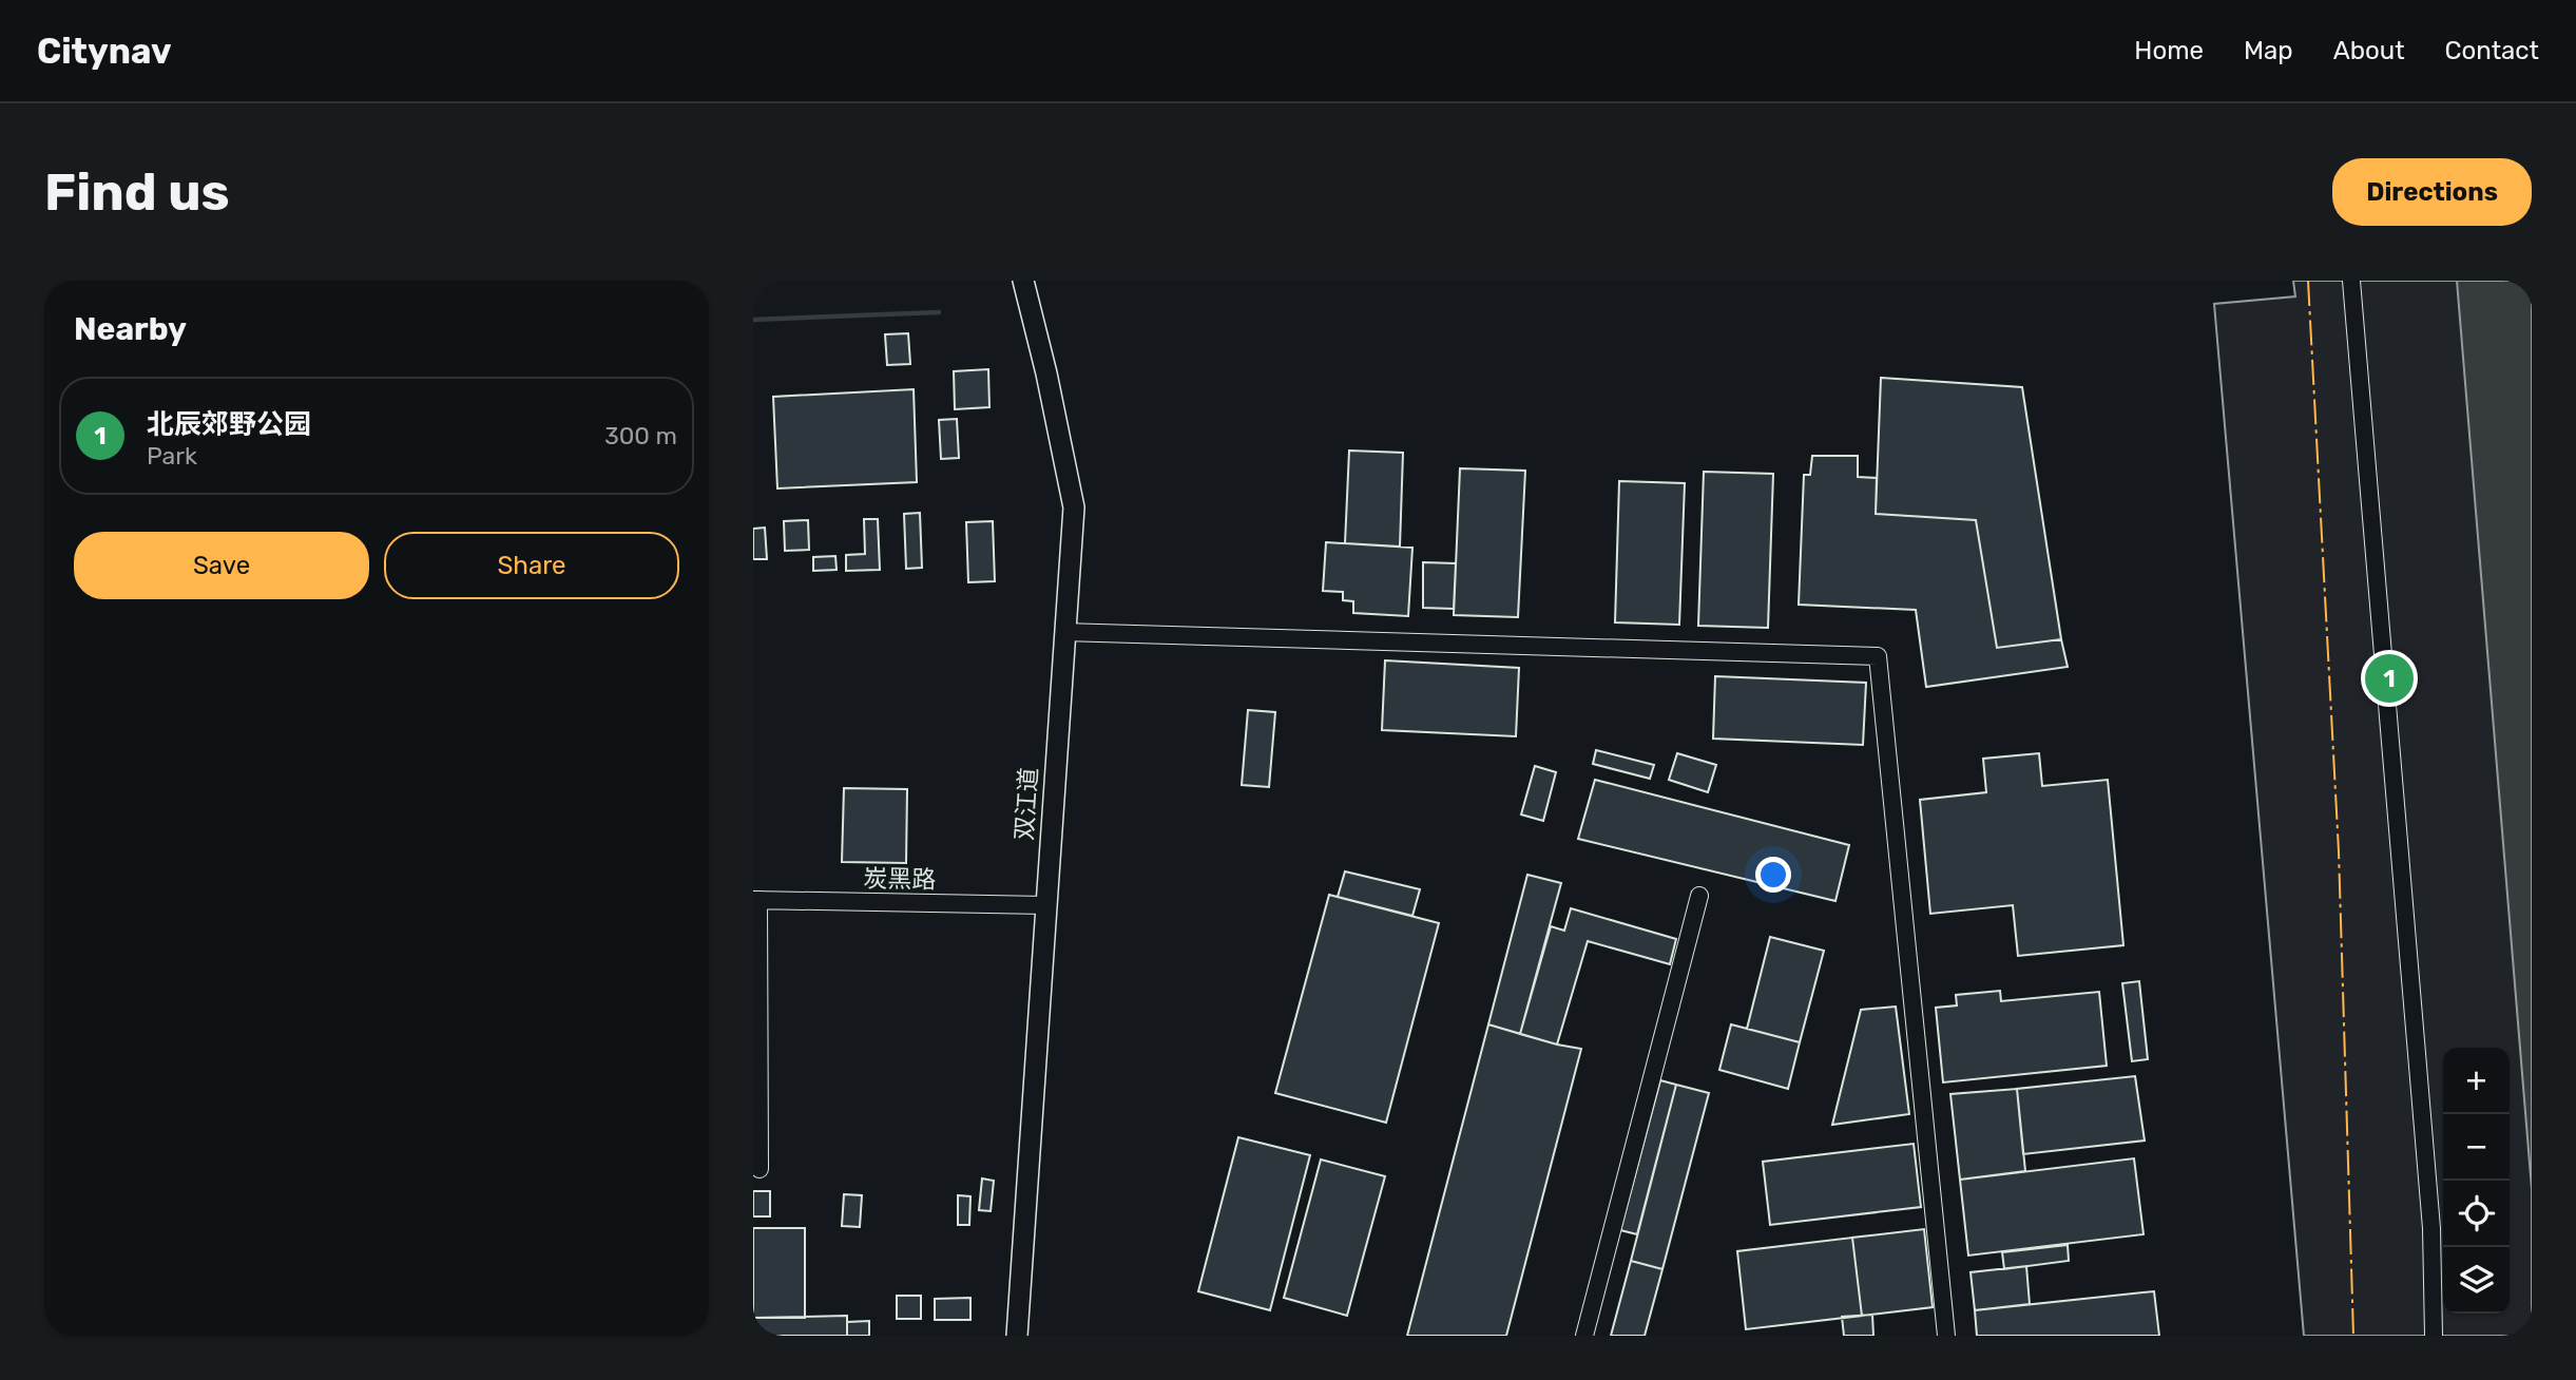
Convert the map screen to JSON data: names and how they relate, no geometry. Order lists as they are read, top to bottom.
{
  "streets": {
    "main road": ["双江道"],
    "street": ["炭黑路"]
  },
  "crossings": [
    ["双江道", "炭黑路"]
  ],
  "page": {
    "header": "Citynav",
    "nav": [
      "Home",
      "Map",
      "About",
      "Contact"
    ],
    "buttons": [
      "Directions",
      ["Save", "Share"]
    ],
    "title": "Find us",
    "heading": "Nearby",
    "list": [
      {
        "mark": "1",
        "name": "北辰郊野公园",
        "note": "Park",
        "value": "300 m"
      }
    ],
    "pins": "1",
    "map_buttons": ["+", "−"]
  }
}
